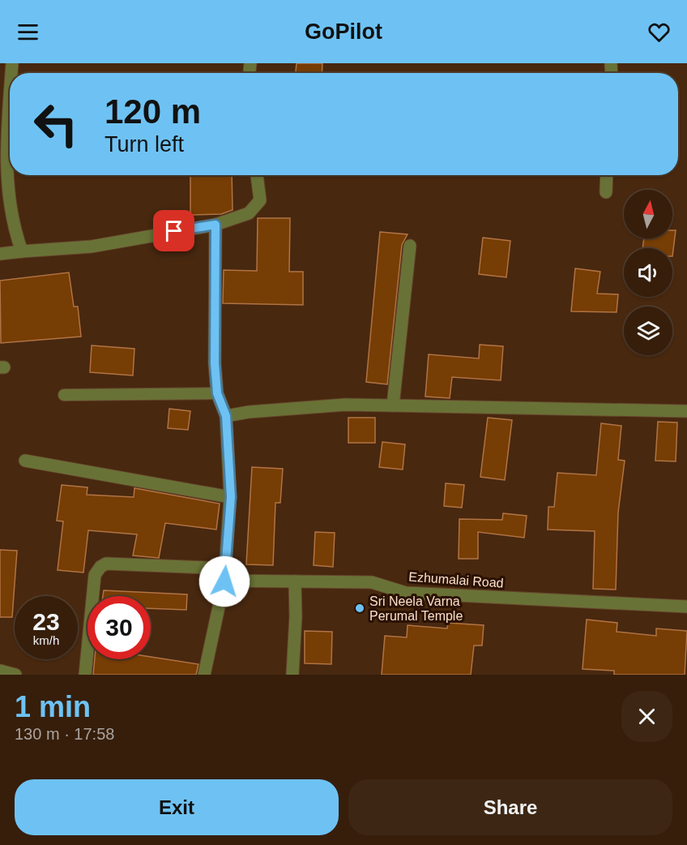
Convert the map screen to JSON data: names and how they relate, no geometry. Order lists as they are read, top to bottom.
{
  "streets": {
    "street": ["Ezhumalai Road"]
  },
  "places": ["Sri Neela Varna Perumal Temple"],
  "north": "top",
  "page": {
    "header": "GoPilot",
    "turn": ["120 m", "Turn left"],
    "speed": "23 km/h",
    "limit": "30",
    "heading": ["1 min", "130 m · 17:58"],
    "buttons": ["Exit", "Share"]
  }
}
